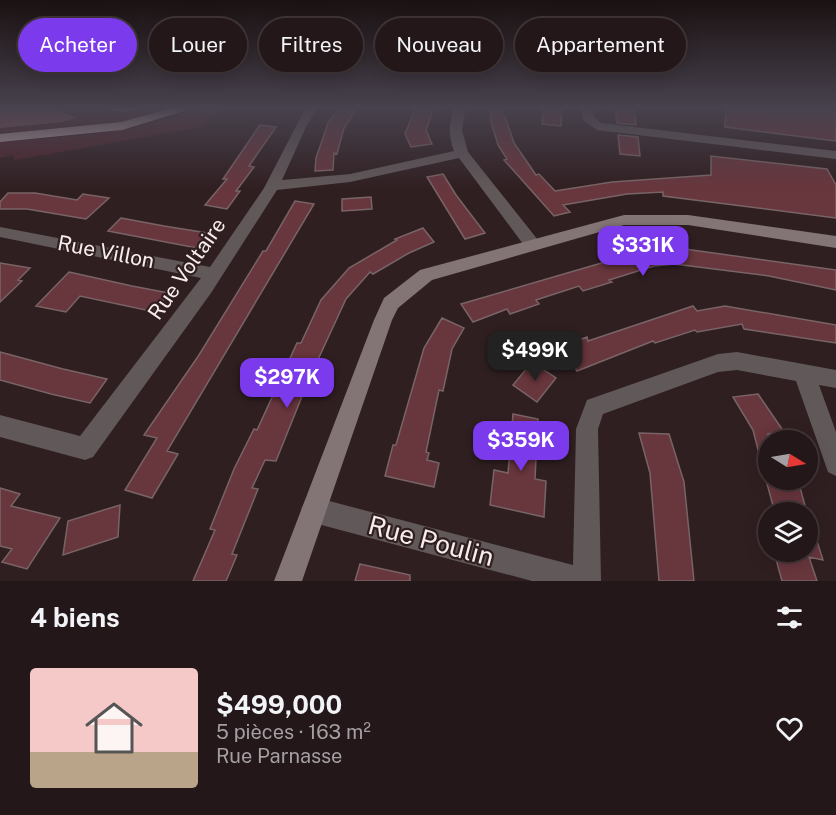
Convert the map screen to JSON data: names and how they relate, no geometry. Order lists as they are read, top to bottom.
{
  "streets": {
    "street": ["Rue Villon", "Rue Voltaire", "Rue Poulin"]
  },
  "crossings": [
    ["Rue Villon", "Rue Voltaire"]
  ],
  "north": "right",
  "page": {
    "chip": [
      "Acheter",
      "Louer",
      "Filtres",
      "Nouveau",
      "Appartement"
    ],
    "price": [
      "$331K",
      "$499K",
      "$297K",
      "$359K"
    ],
    "heading": "4 biens",
    "list": [
      {
        "name": "$499,000",
        "note": "5 pièces · 163 m² · Rue Parnasse"
      }
    ]
  }
}
